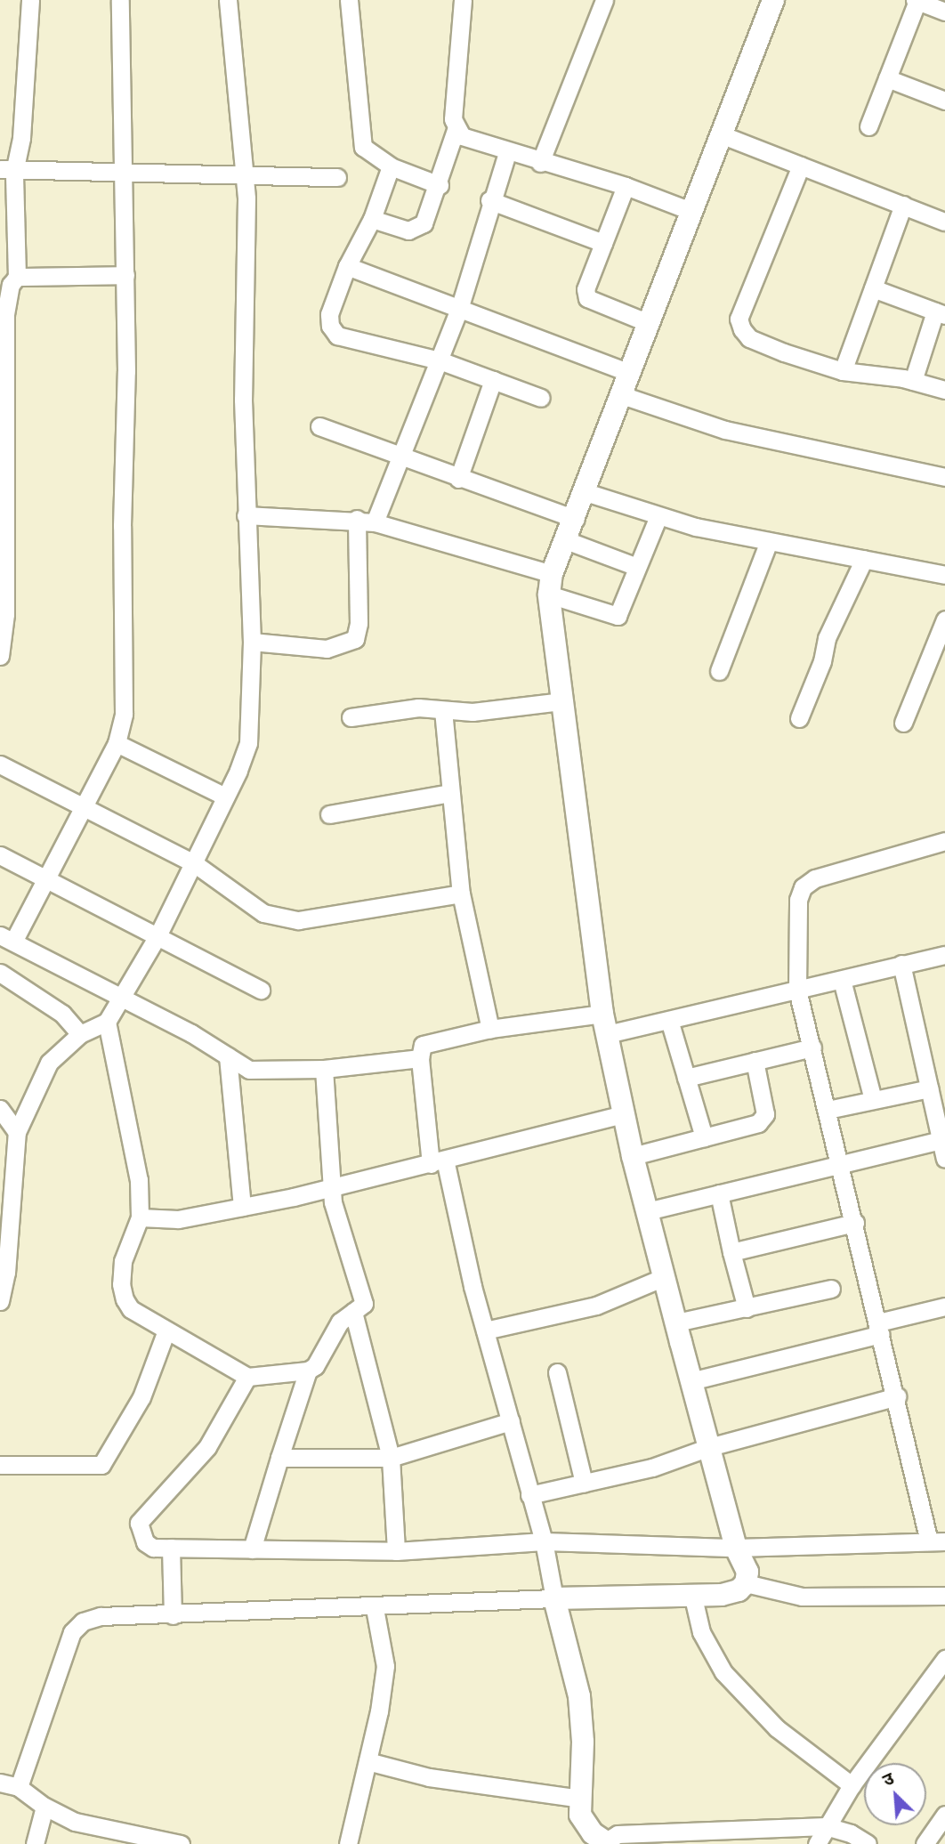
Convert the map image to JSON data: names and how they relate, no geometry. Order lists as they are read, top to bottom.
{
  "north": "top left"
}
